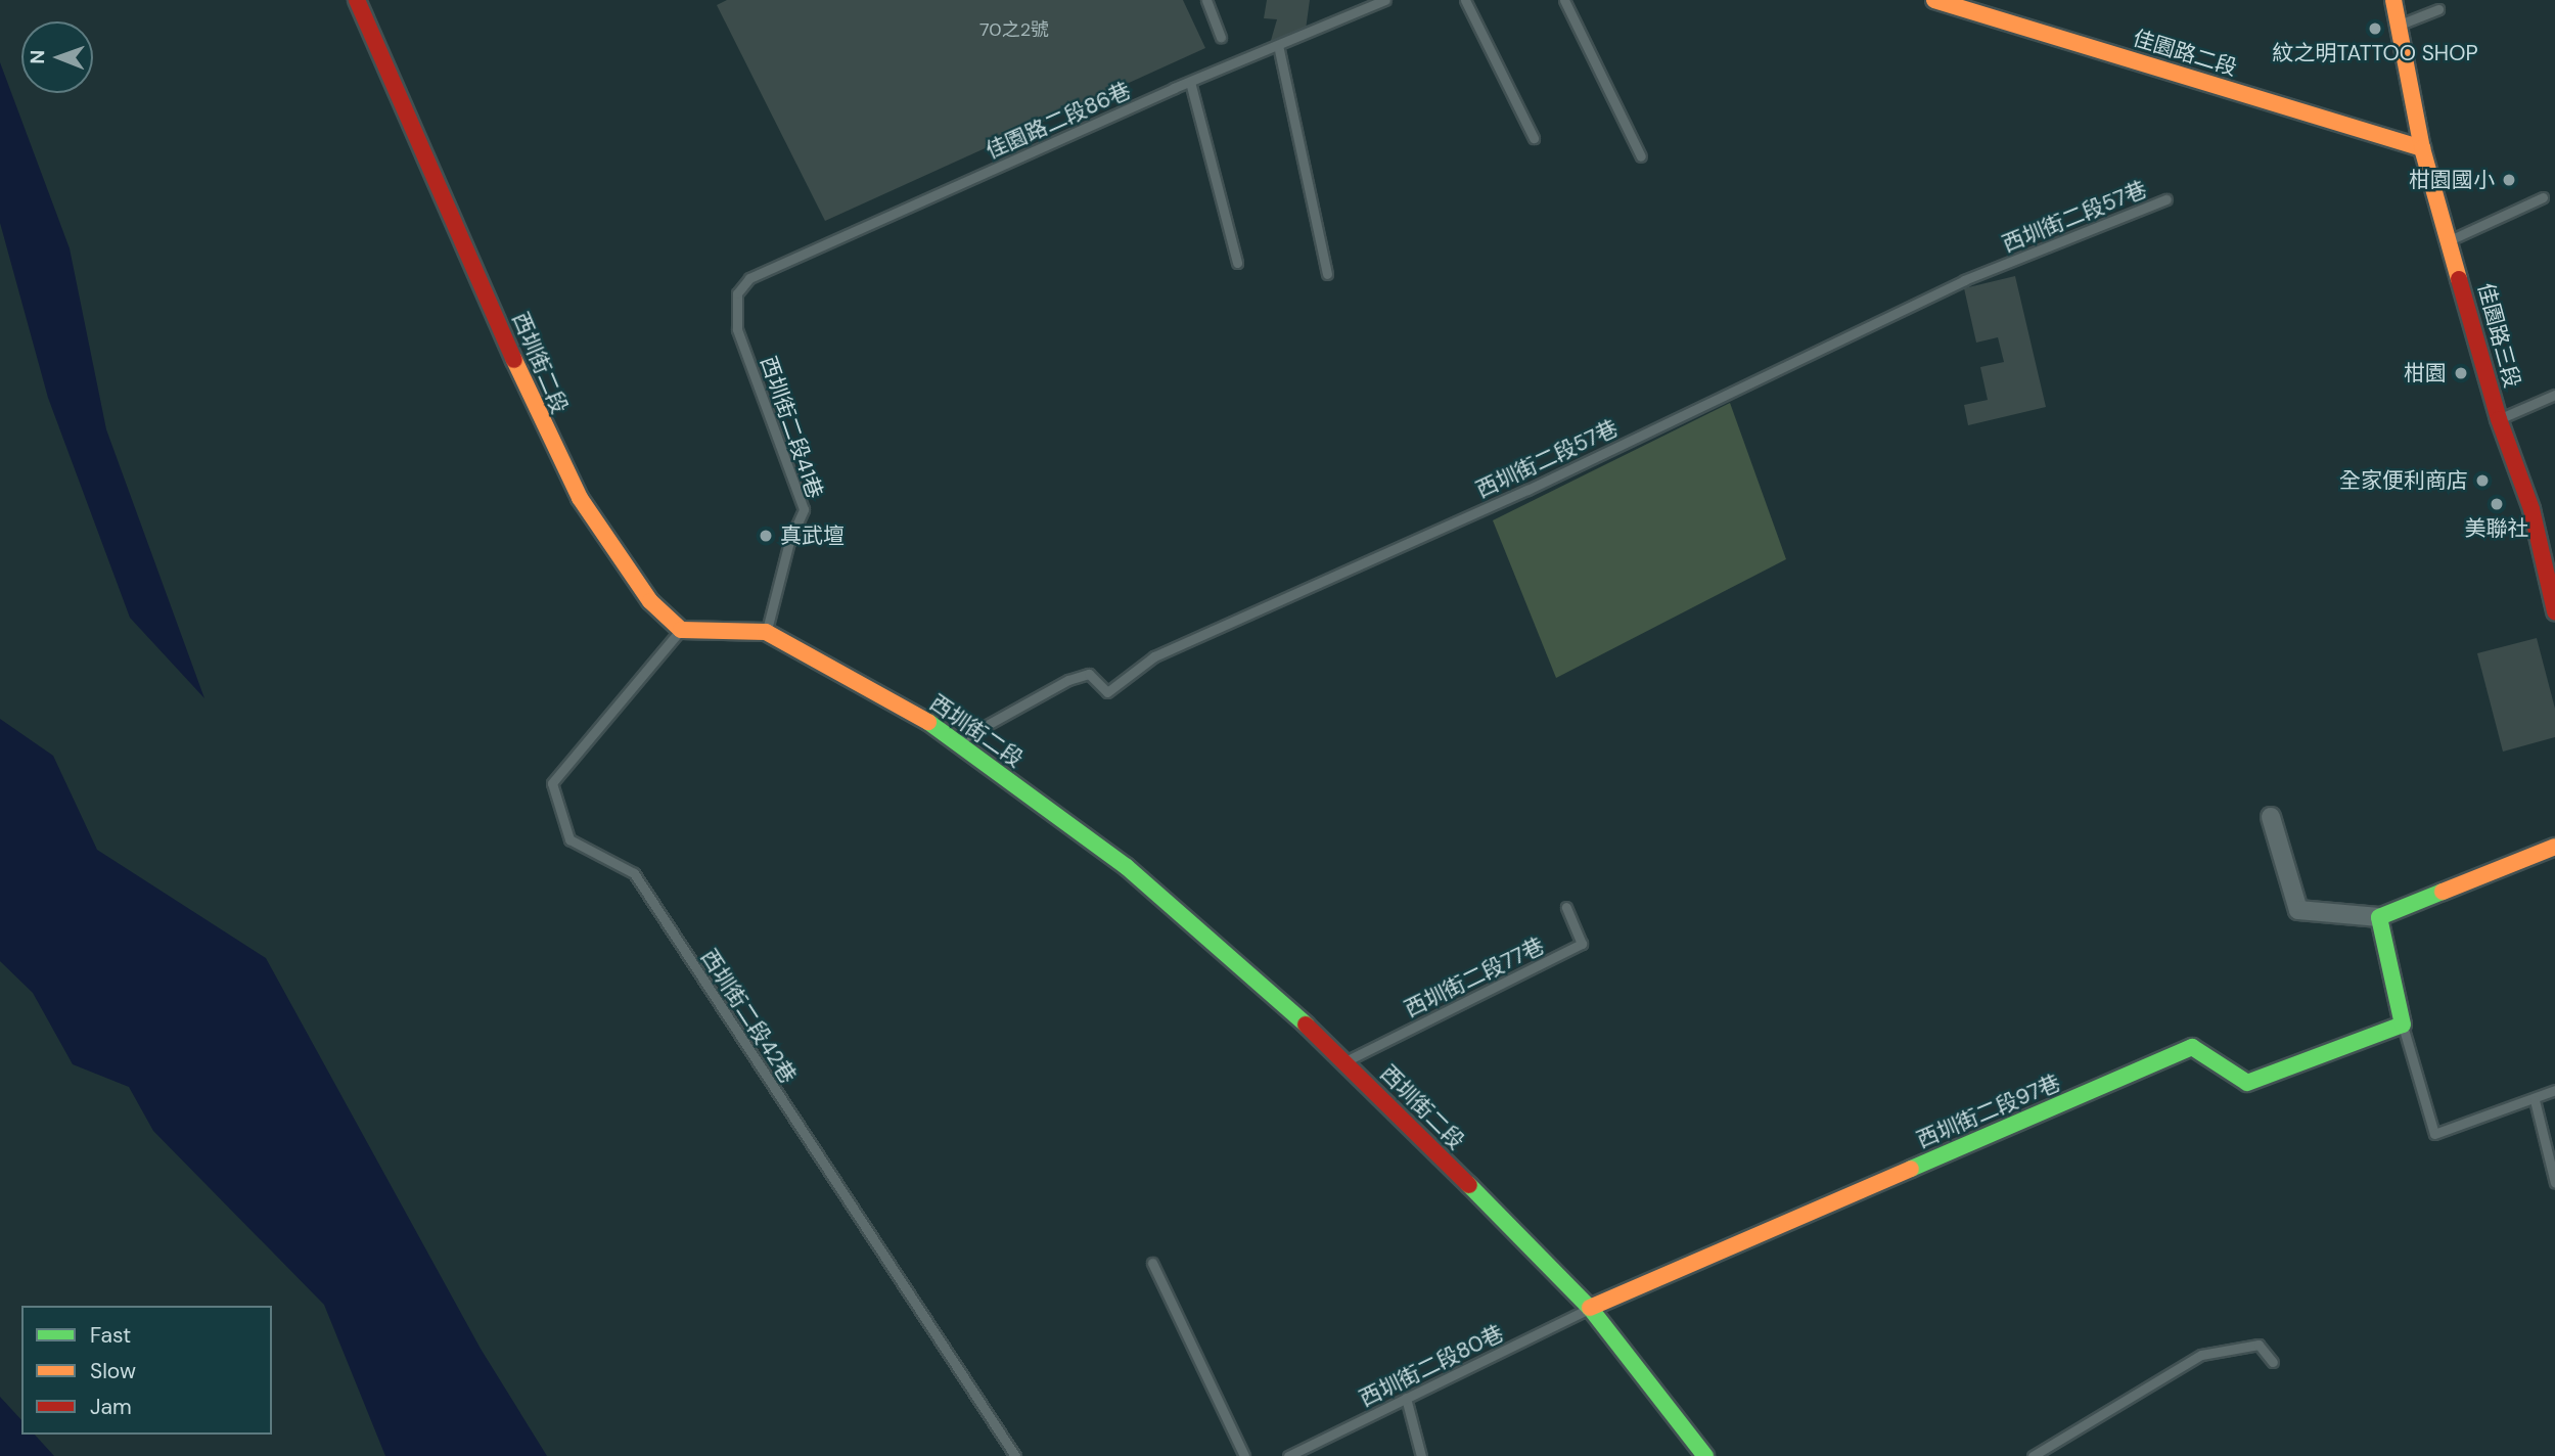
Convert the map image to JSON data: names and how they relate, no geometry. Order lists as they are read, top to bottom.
{
  "streets": {
    "street": [
      "佳園路二段",
      "佳園路三段",
      "西圳街二段",
      "西圳街二段97巷"
    ],
    "lane": [
      "佳園路二段86巷",
      "西圳街二段57巷",
      "西圳街二段41巷",
      "西圳街二段77巷",
      "西圳街二段42巷",
      "西圳街二段80巷"
    ]
  },
  "crossings": [
    ["佳園路二段", "佳園路三段"],
    ["佳園路二段86巷", "西圳街二段41巷"],
    ["西圳街二段57巷", "西圳街二段"],
    ["西圳街二段", "西圳街二段41巷"],
    ["西圳街二段", "西圳街二段77巷"],
    ["西圳街二段", "西圳街二段42巷"],
    ["西圳街二段", "西圳街二段97巷"],
    ["西圳街二段", "西圳街二段80巷"],
    ["西圳街二段97巷", "西圳街二段80巷"]
  ],
  "places": [
    "紋之明TATTOO SHOP",
    "柑園國小",
    "柑園",
    "全家便利商店",
    "美聯社",
    "真武壇"
  ],
  "house_numbers": ["70之2號"],
  "legend": ["Fast", "Slow", "Jam"],
  "north": "left"
}
